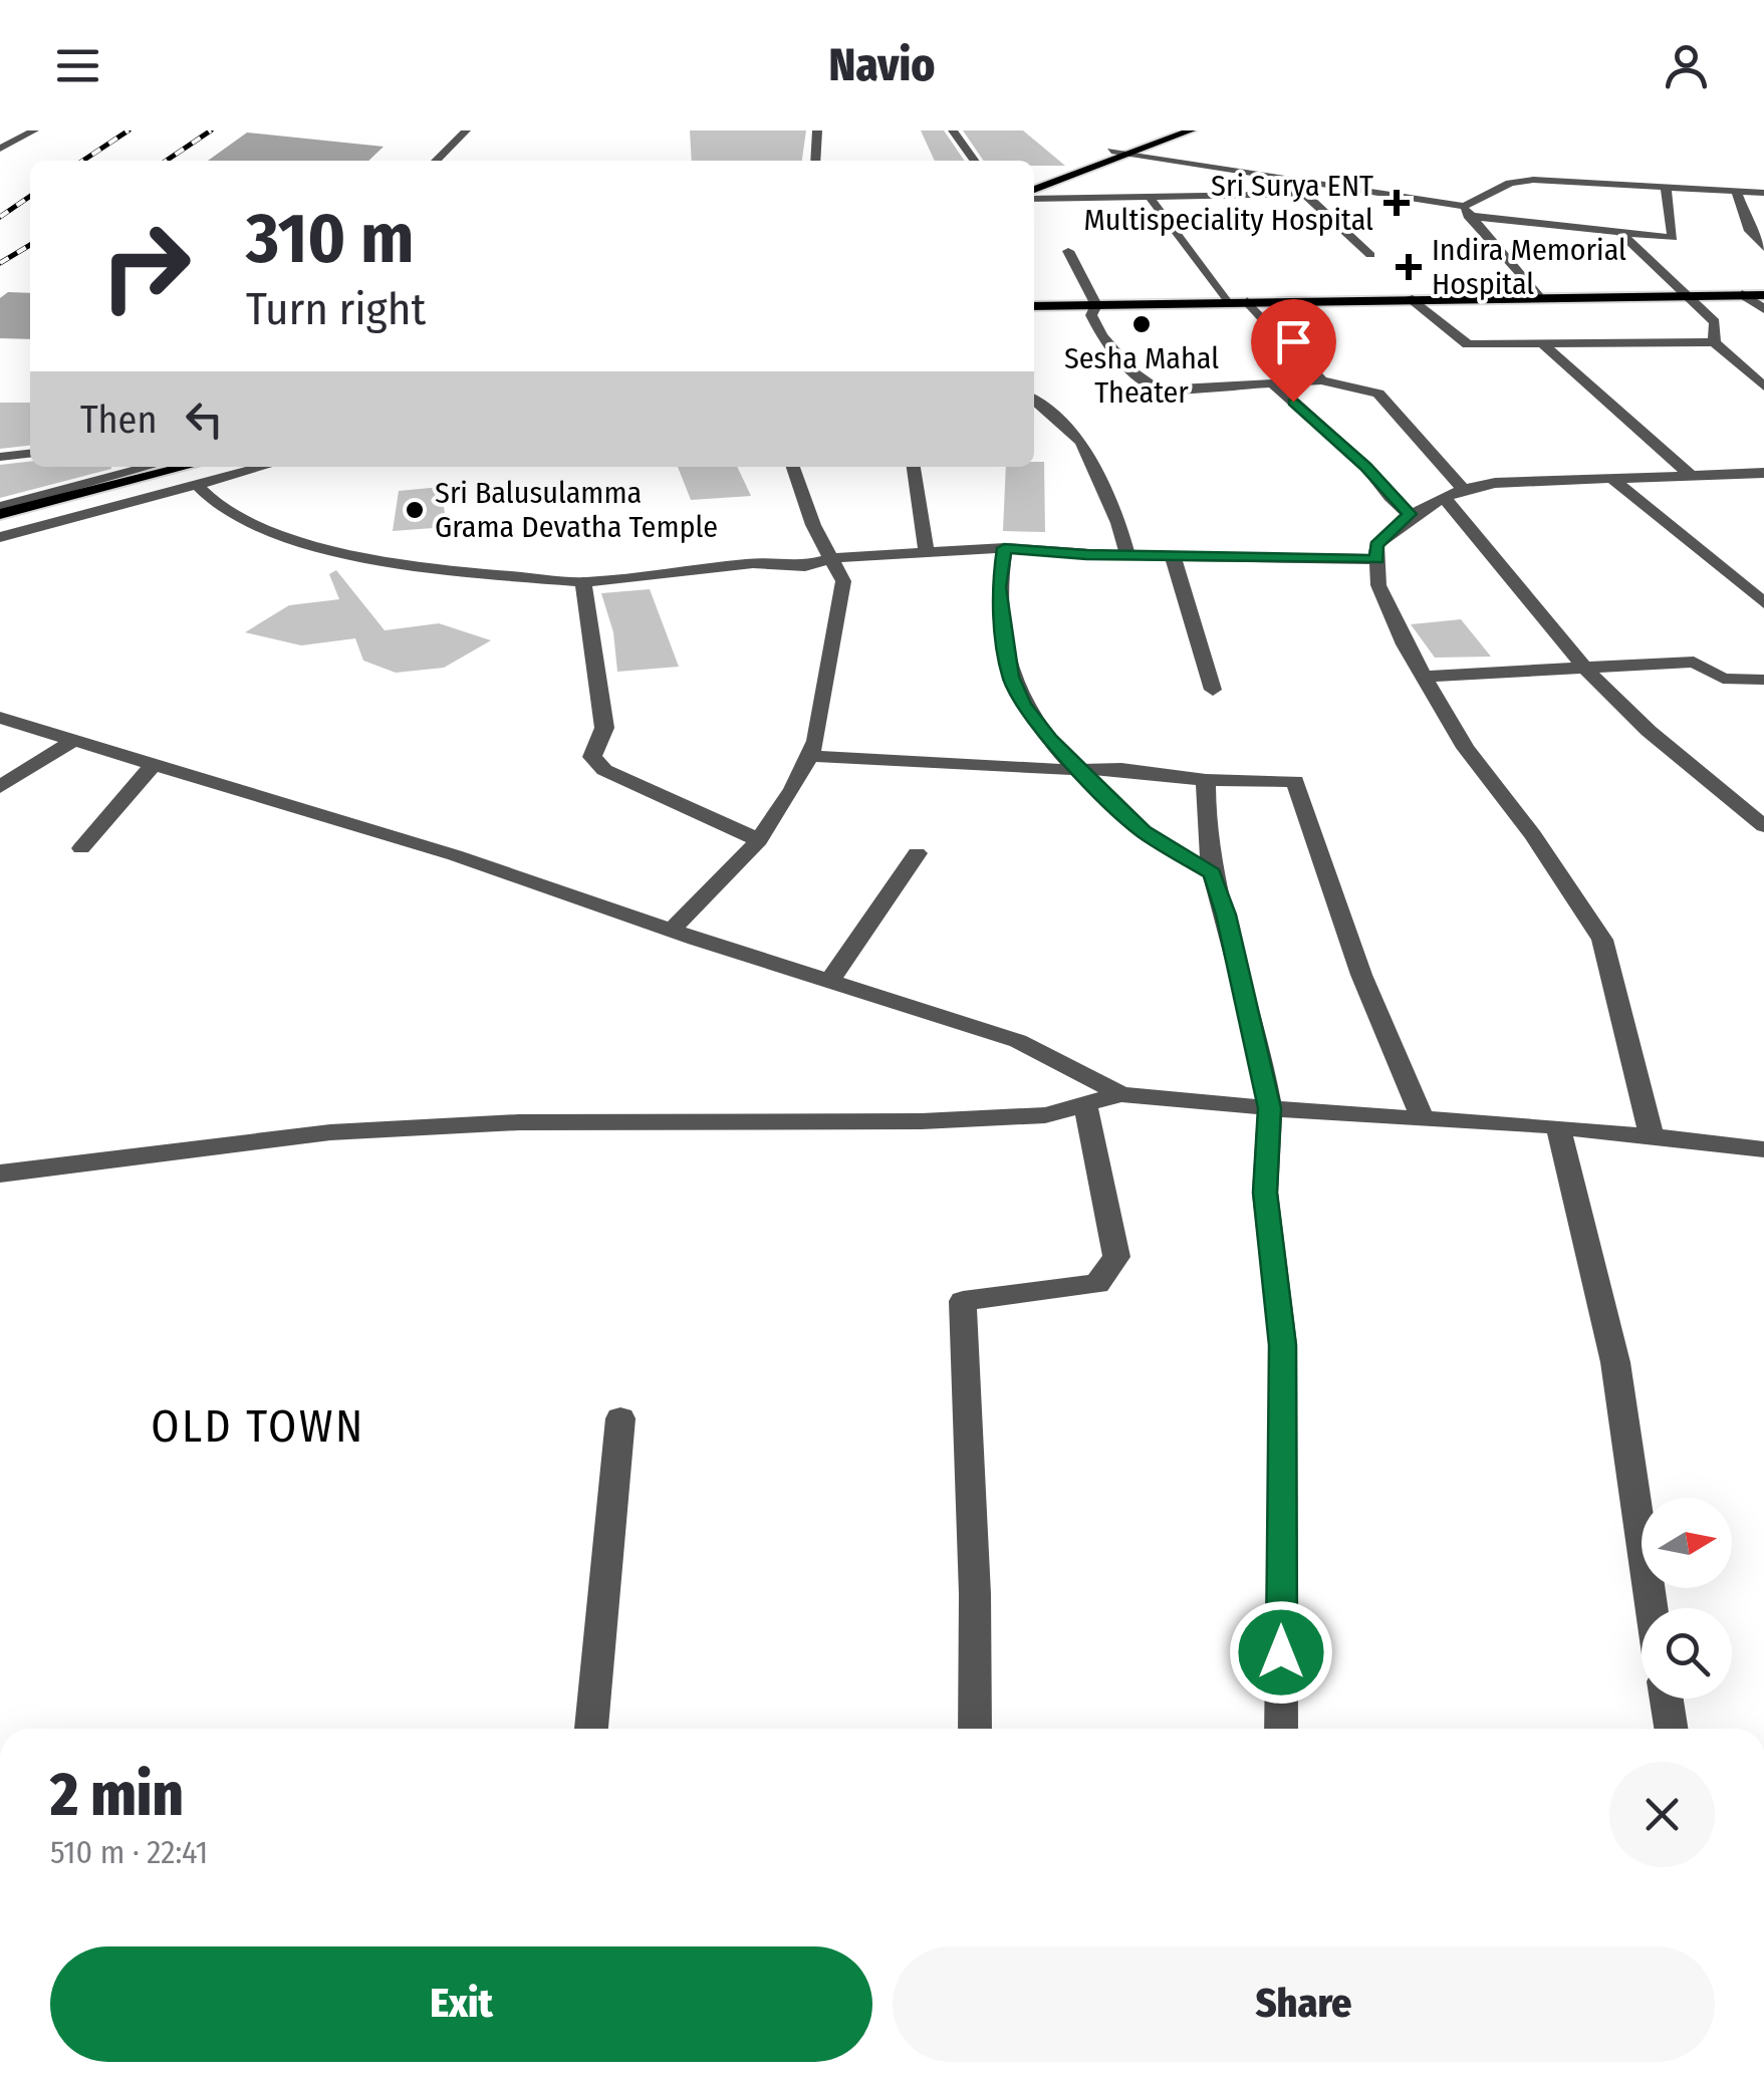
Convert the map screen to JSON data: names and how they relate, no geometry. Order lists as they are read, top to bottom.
{
  "districts": ["OLD TOWN"],
  "places": {
    "health": ["Sri Surya ENT Multispeciality Hospital", "Indira Memorial Hospital"],
    "other": ["Sesha Mahal Theater", "Sri Balusulamma Grama Devatha Temple"]
  },
  "north": "right",
  "page": {
    "header": "Navio",
    "turn": ["310 m", "Turn right"],
    "then": "Then",
    "heading": ["2 min", "510 m · 22:41"],
    "buttons": ["Exit", "Share"]
  }
}
